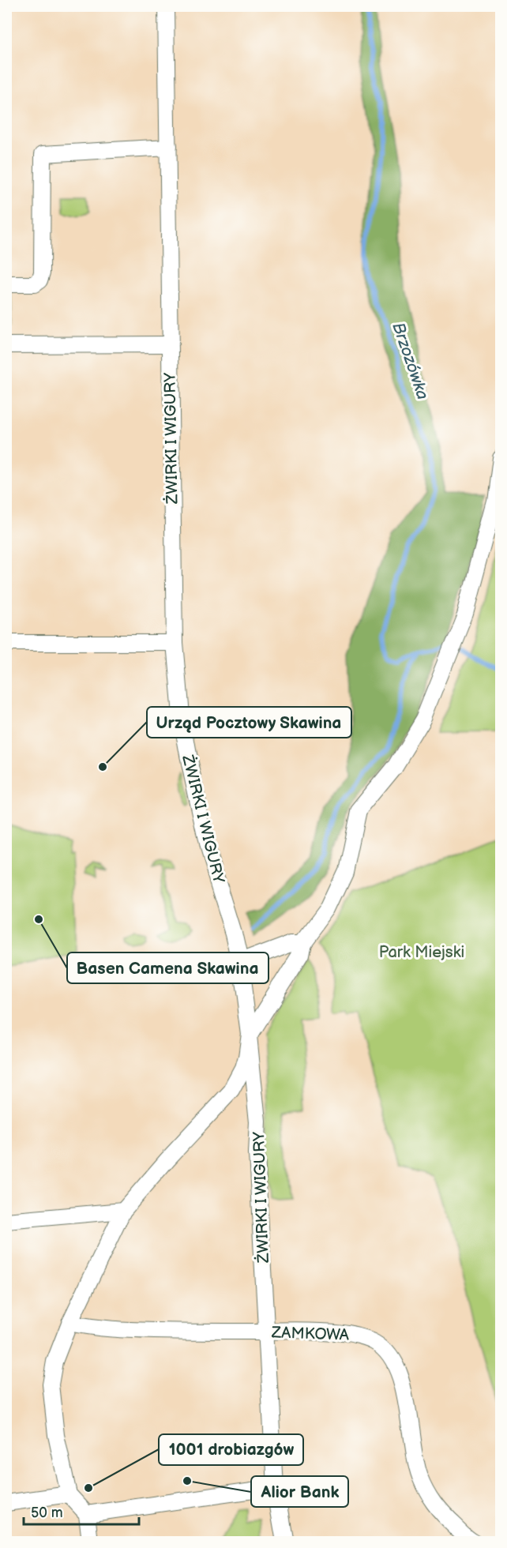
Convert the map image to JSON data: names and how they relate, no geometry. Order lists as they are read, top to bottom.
{
  "streets": {
    "street": ["ŻWIRKI I WIGURY", "ZAMKOWA"]
  },
  "crossings": [
    ["ŻWIRKI I WIGURY", "ZAMKOWA"]
  ],
  "water": ["Brzozówka"],
  "parks": ["Park Miejski"],
  "places": [
    "Urząd Pocztowy Skawina",
    "Basen Camena Skawina",
    "Alior Bank",
    "1001 drobiazgów"
  ],
  "scale_bar": "50 m"
}
